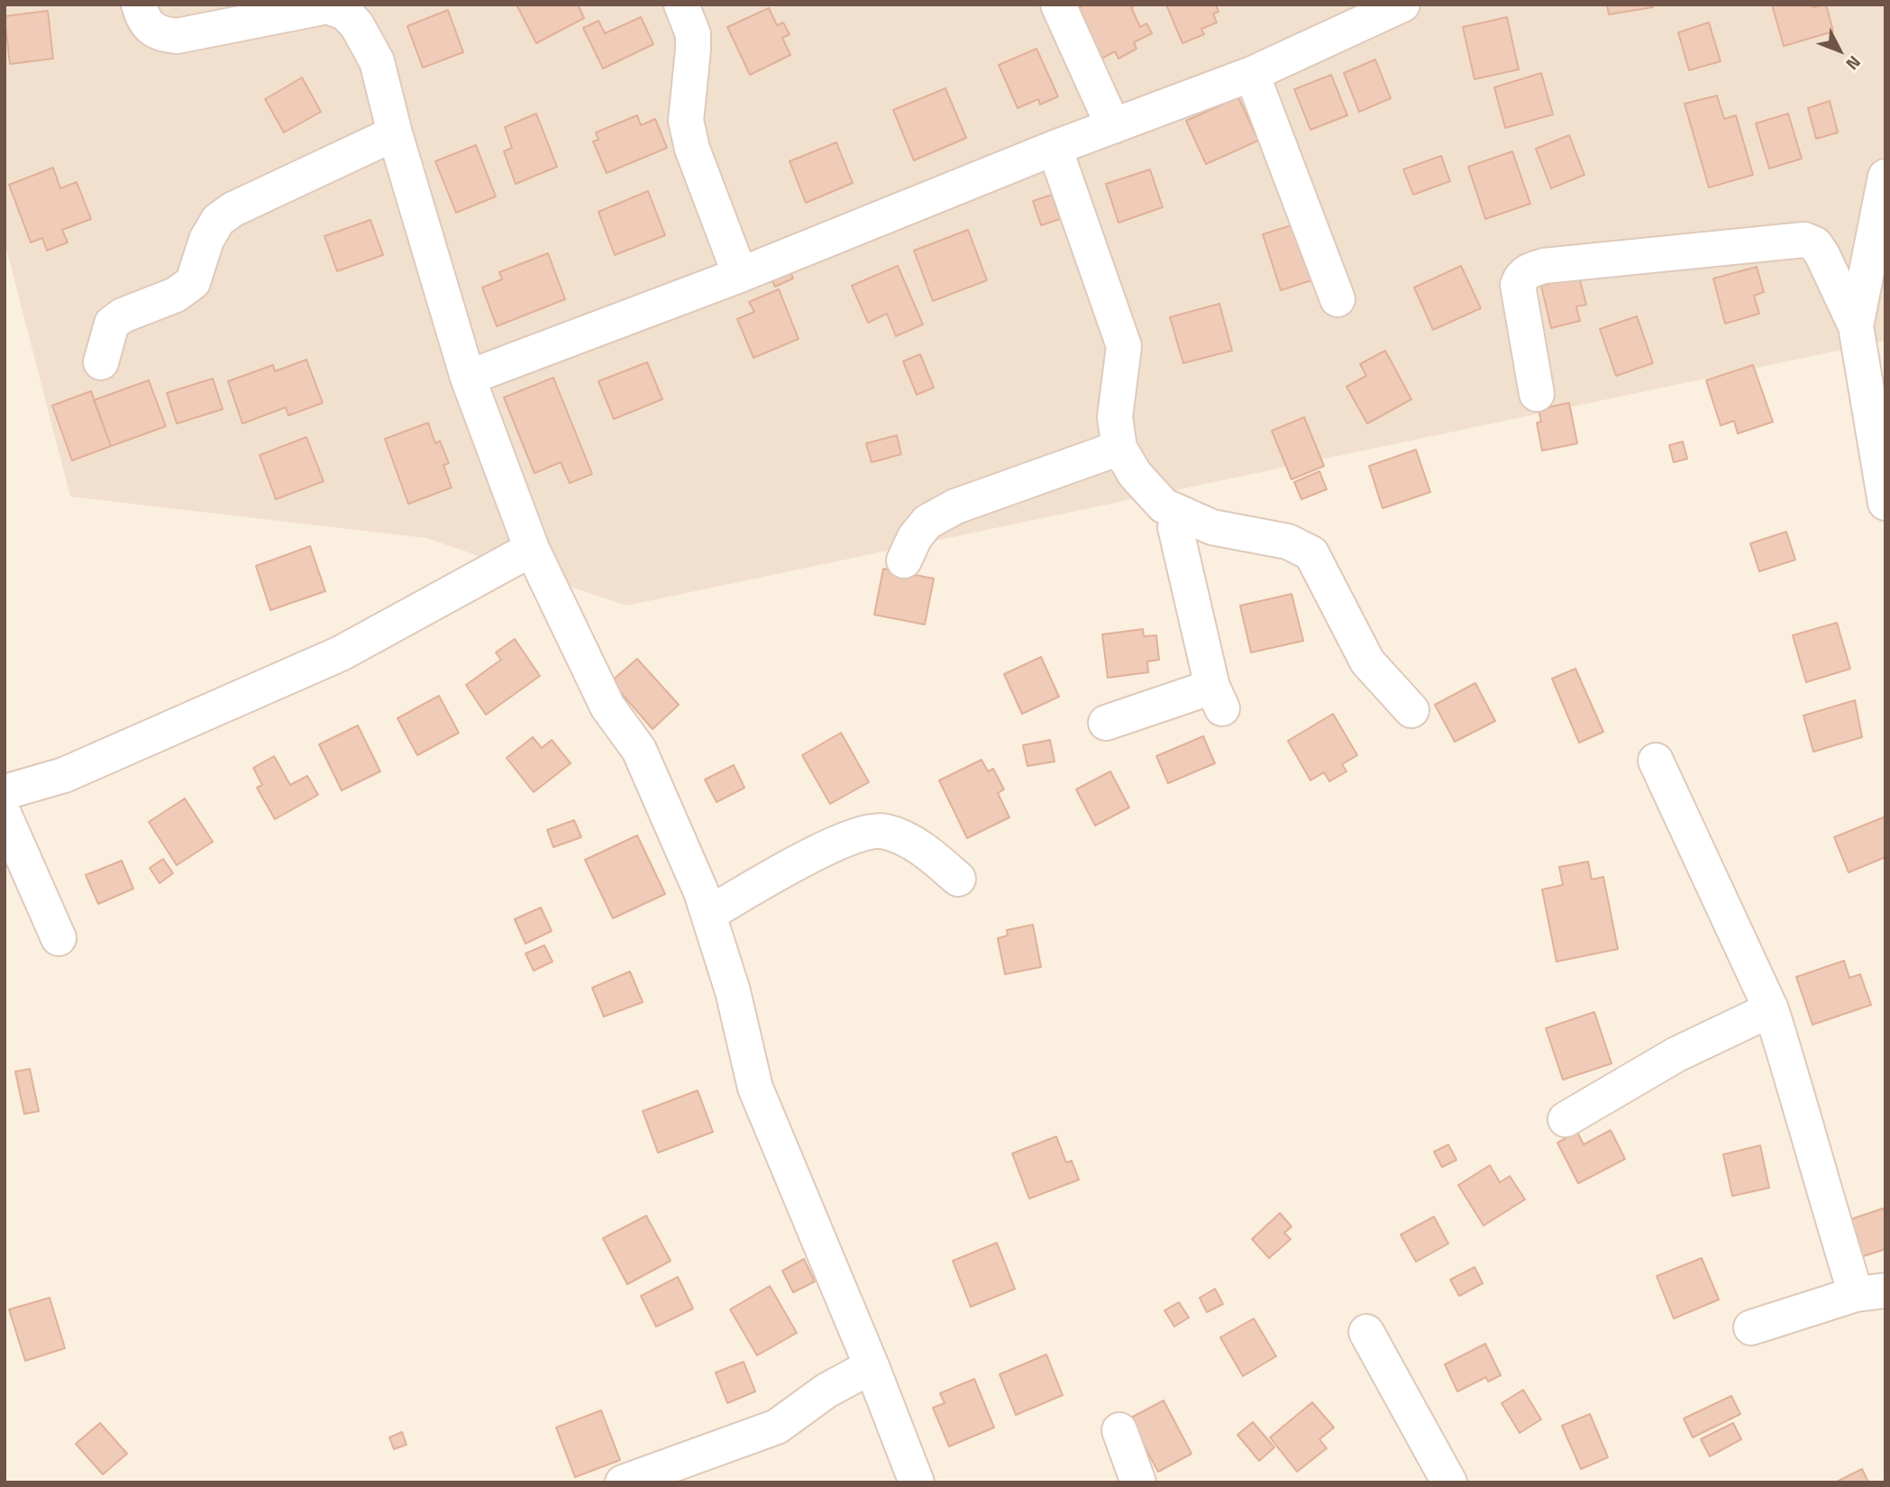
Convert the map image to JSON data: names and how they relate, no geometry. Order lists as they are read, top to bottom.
{
  "north": "bottom right"
}
